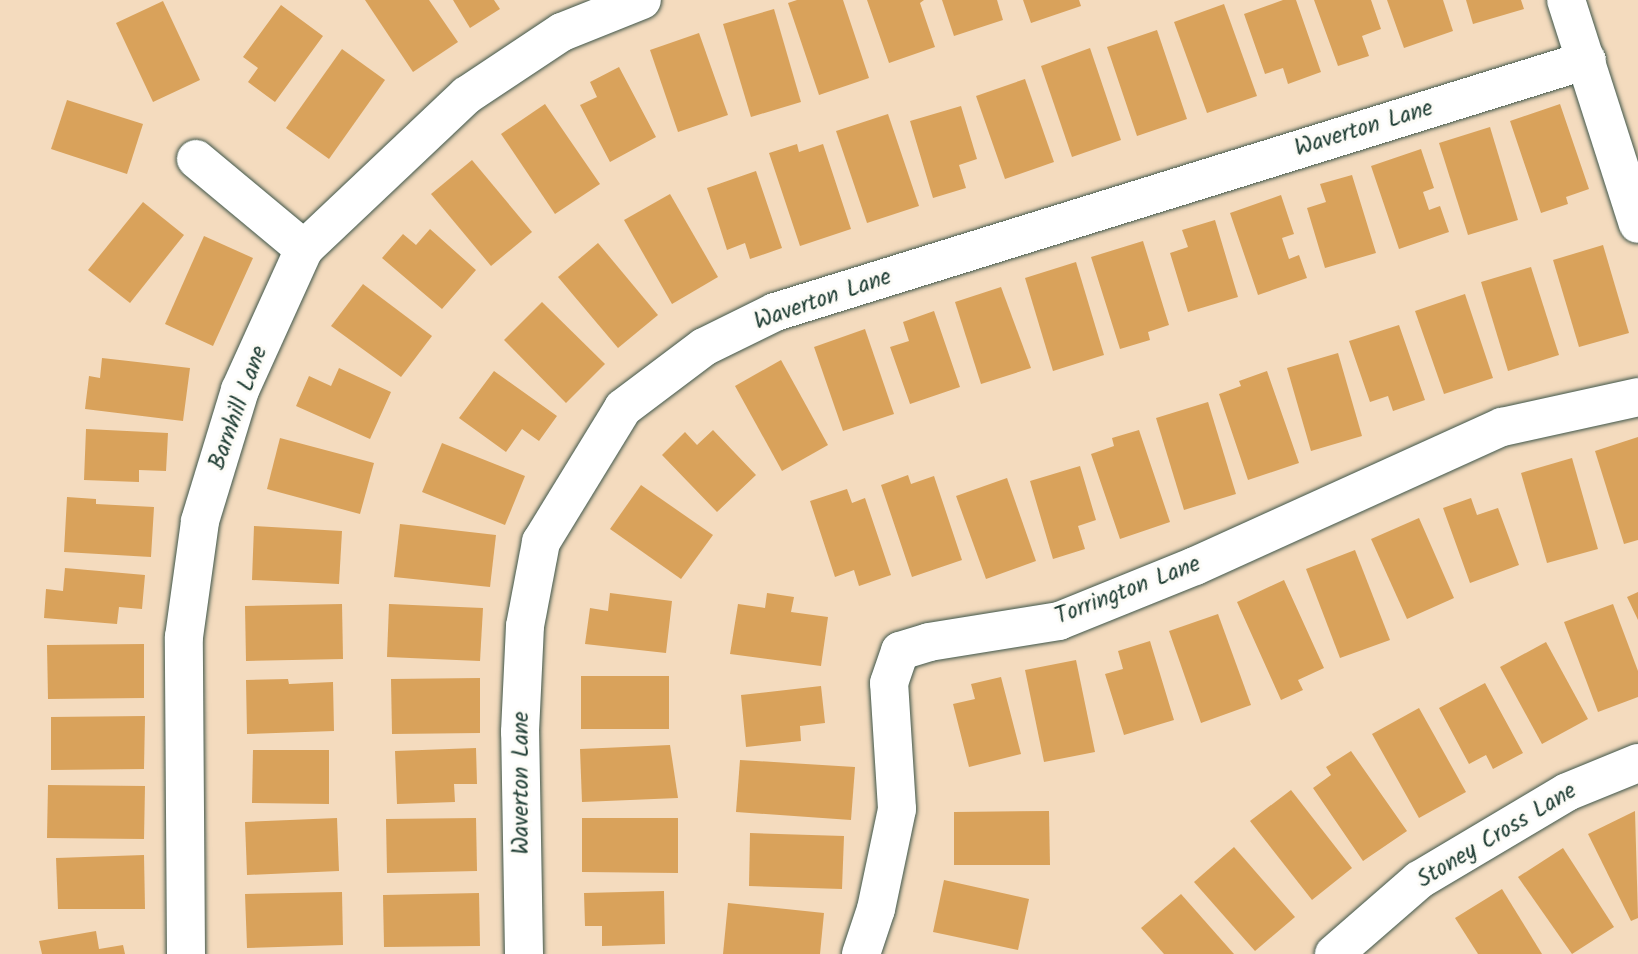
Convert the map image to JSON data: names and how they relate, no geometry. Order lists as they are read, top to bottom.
{
  "streets": {
    "street": [
      "Waverton Lane",
      "Barnhill Lane",
      "Torrington Lane",
      "Stoney Cross Lane"
    ]
  }
}
